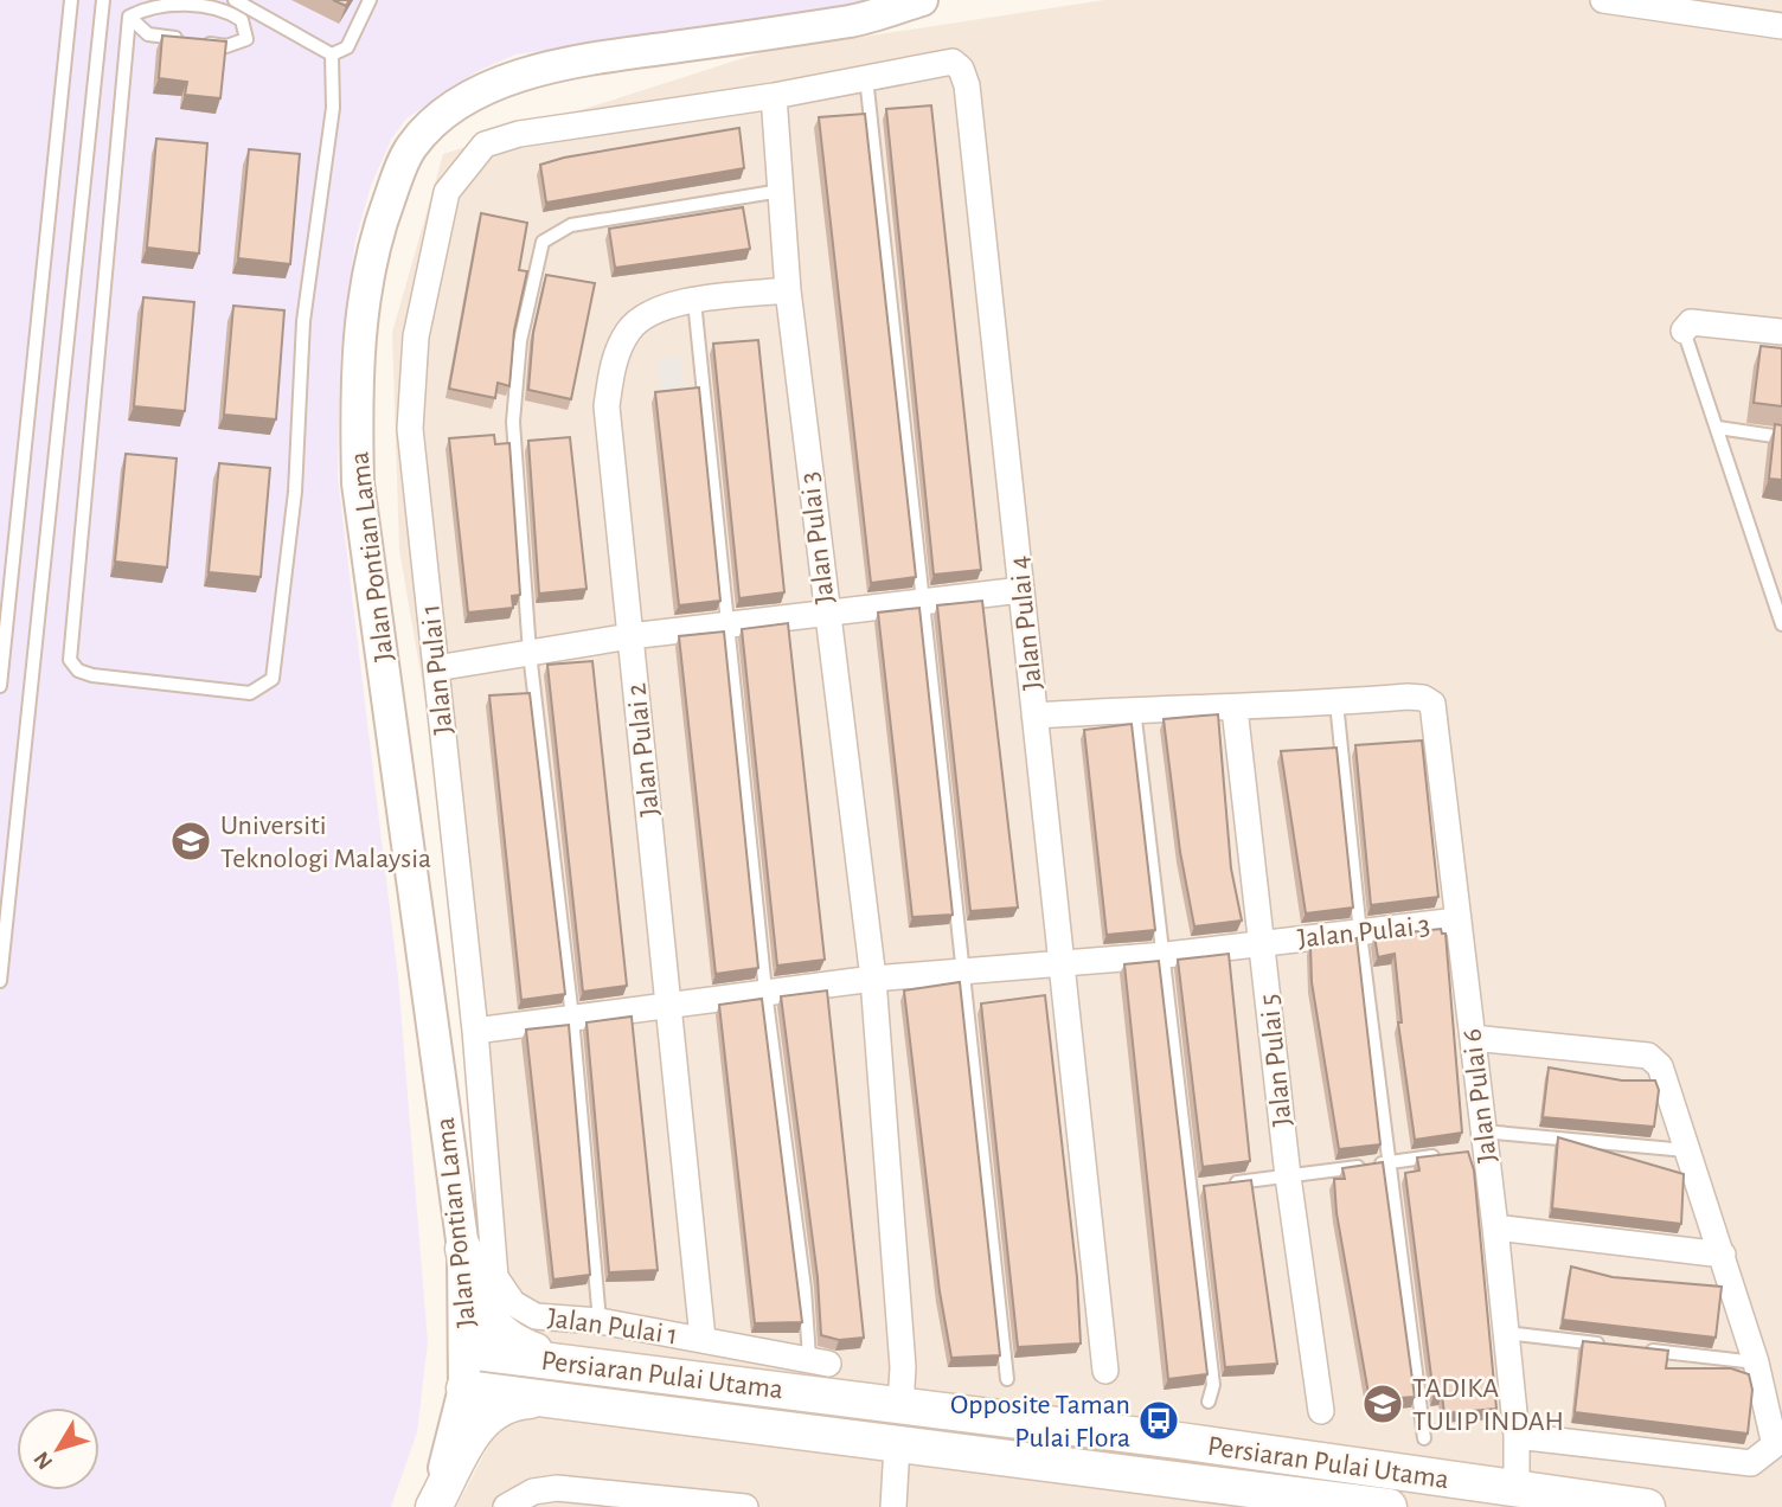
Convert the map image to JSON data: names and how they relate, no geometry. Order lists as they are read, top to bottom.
{
  "streets": {
    "main road": ["Persiaran Pulai Utama"],
    "street": [
      "Jalan Pulai 3",
      "Jalan Pontian Lama",
      "Jalan Pulai 4",
      "Jalan Pulai 1",
      "Jalan Pulai 2",
      "Jalan Pulai 5",
      "Jalan Pulai 6"
    ]
  },
  "crossings": [
    ["Jalan Pulai 3", "Jalan Pulai 4"],
    ["Jalan Pulai 3", "Jalan Pulai 1"],
    ["Jalan Pulai 3", "Jalan Pulai 2"],
    ["Jalan Pulai 3", "Jalan Pulai 5"],
    ["Jalan Pulai 3", "Jalan Pulai 6"],
    ["Jalan Pulai 3", "Persiaran Pulai Utama"],
    ["Jalan Pontian Lama", "Persiaran Pulai Utama"],
    ["Jalan Pulai 4", "Jalan Pulai 1"],
    ["Jalan Pulai 1", "Jalan Pulai 2"],
    ["Jalan Pulai 6", "Persiaran Pulai Utama"]
  ],
  "places": {
    "school or university": ["Universiti Teknologi Malaysia", "TADIKA TULIP INDAH"],
    "bus stop": ["Opposite Taman Pulai Flora"]
  },
  "north": "bottom left"
}
